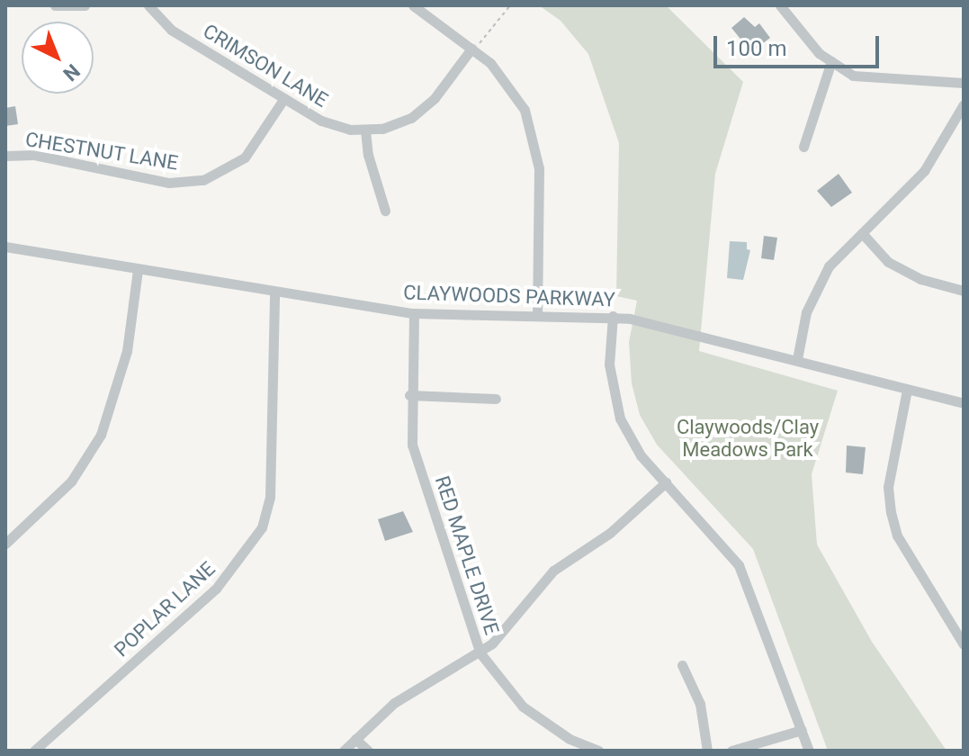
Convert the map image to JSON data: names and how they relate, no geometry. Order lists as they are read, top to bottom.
{
  "streets": {
    "street": [
      "CRIMSON LANE",
      "CHESTNUT LANE",
      "CLAYWOODS PARKWAY",
      "RED MAPLE DRIVE",
      "POPLAR LANE"
    ]
  },
  "crossings": [
    ["CRIMSON LANE", "CHESTNUT LANE"],
    ["CLAYWOODS PARKWAY", "RED MAPLE DRIVE"],
    ["CLAYWOODS PARKWAY", "POPLAR LANE"]
  ],
  "parks": ["Claywoods/Clay Meadows Park"],
  "scale_bar": "100 m",
  "north": "bottom right"
}
